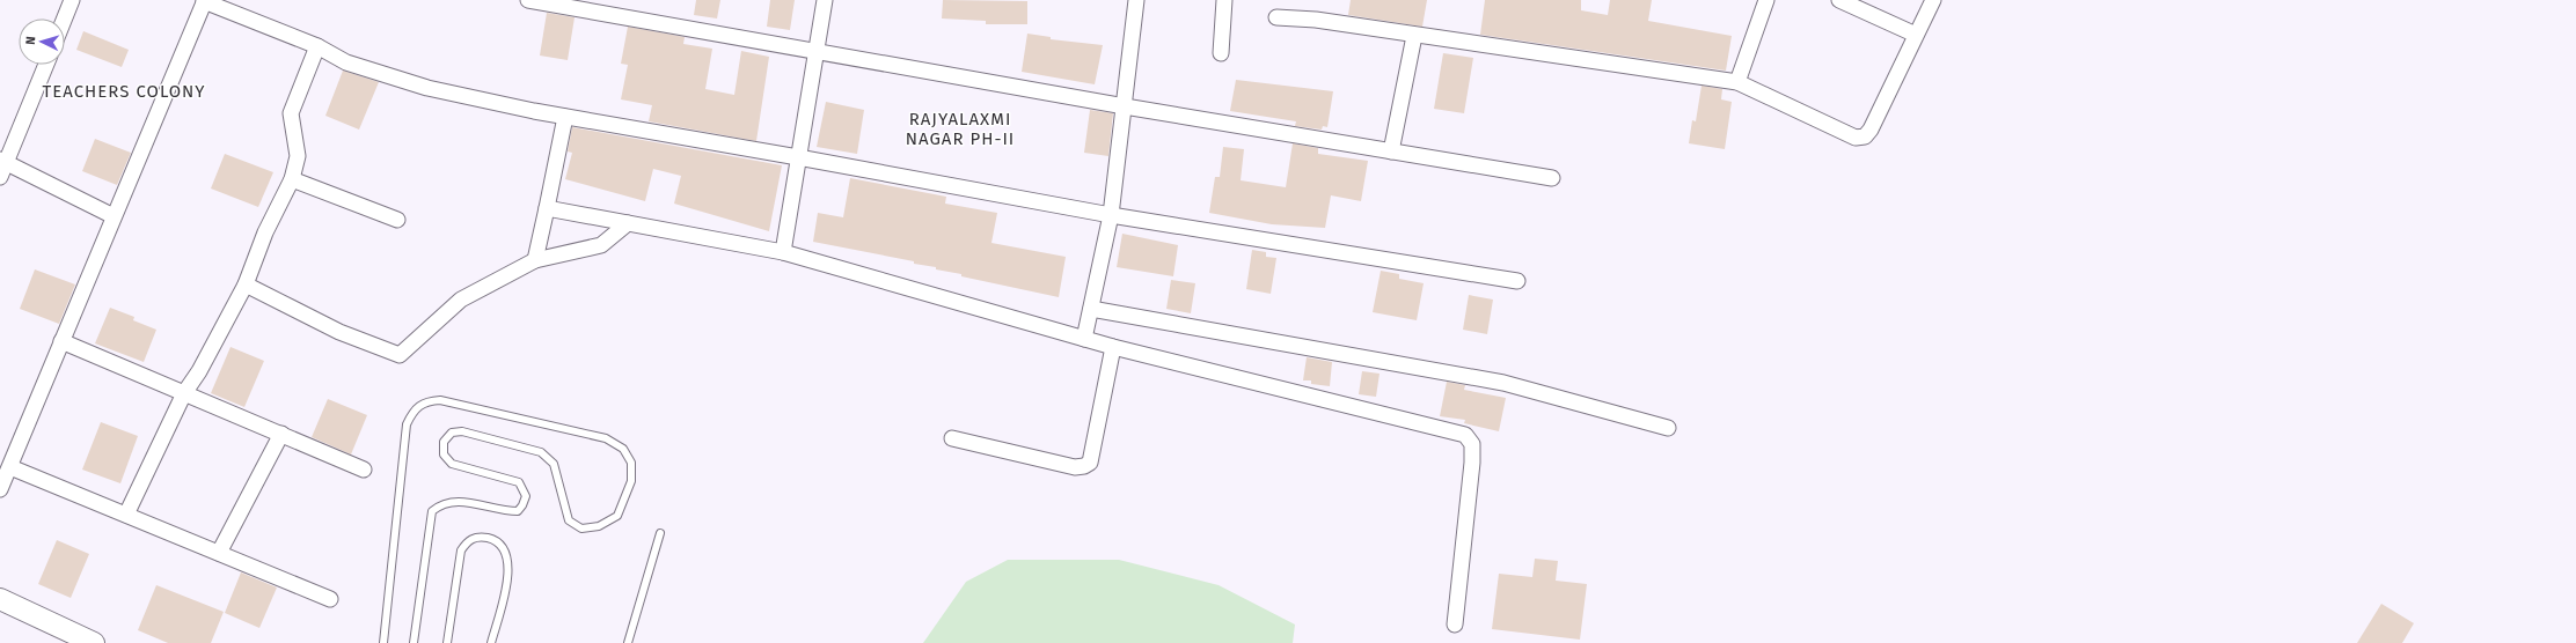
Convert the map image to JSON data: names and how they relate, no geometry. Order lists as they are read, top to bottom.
{
  "districts": ["TEACHERS COLONY", "RAJYALAXMI NAGAR PH-II"],
  "north": "left"
}
